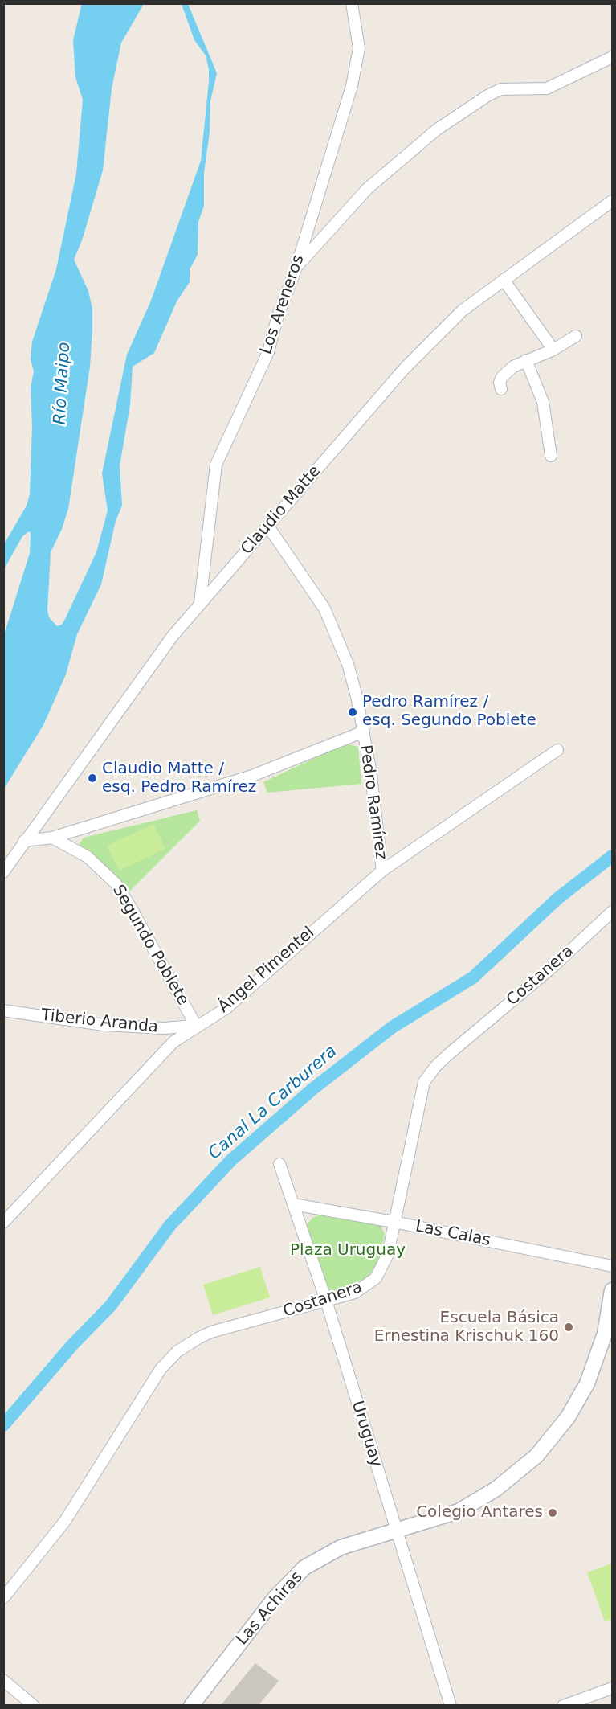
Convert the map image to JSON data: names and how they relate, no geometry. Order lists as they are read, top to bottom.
{
  "streets": {
    "street": [
      "Los Areneros",
      "Claudio Matte",
      "Pedro Ramírez",
      "Segundo Poblete",
      "Ángel Pimentel",
      "Costanera",
      "Tiberio Aranda",
      "Las Calas",
      "Uruguay",
      "Las Achiras"
    ]
  },
  "crossings": [
    ["Los Areneros", "Claudio Matte"],
    ["Claudio Matte", "Pedro Ramírez"],
    ["Pedro Ramírez", "Ángel Pimentel"],
    ["Segundo Poblete", "Ángel Pimentel"],
    ["Segundo Poblete", "Tiberio Aranda"],
    ["Ángel Pimentel", "Tiberio Aranda"],
    ["Costanera", "Las Calas"],
    ["Costanera", "Uruguay"],
    ["Las Calas", "Uruguay"],
    ["Uruguay", "Las Achiras"]
  ],
  "water": ["Río Maipo", "Canal La Carburera"],
  "parks": ["Plaza Uruguay"],
  "places": [
    "Pedro Ramírez / esq. Segundo Poblete",
    "Claudio Matte / esq. Pedro Ramírez",
    "Escuela Básica Ernestina Krischuk 160",
    "Colegio Antares"
  ]
}
